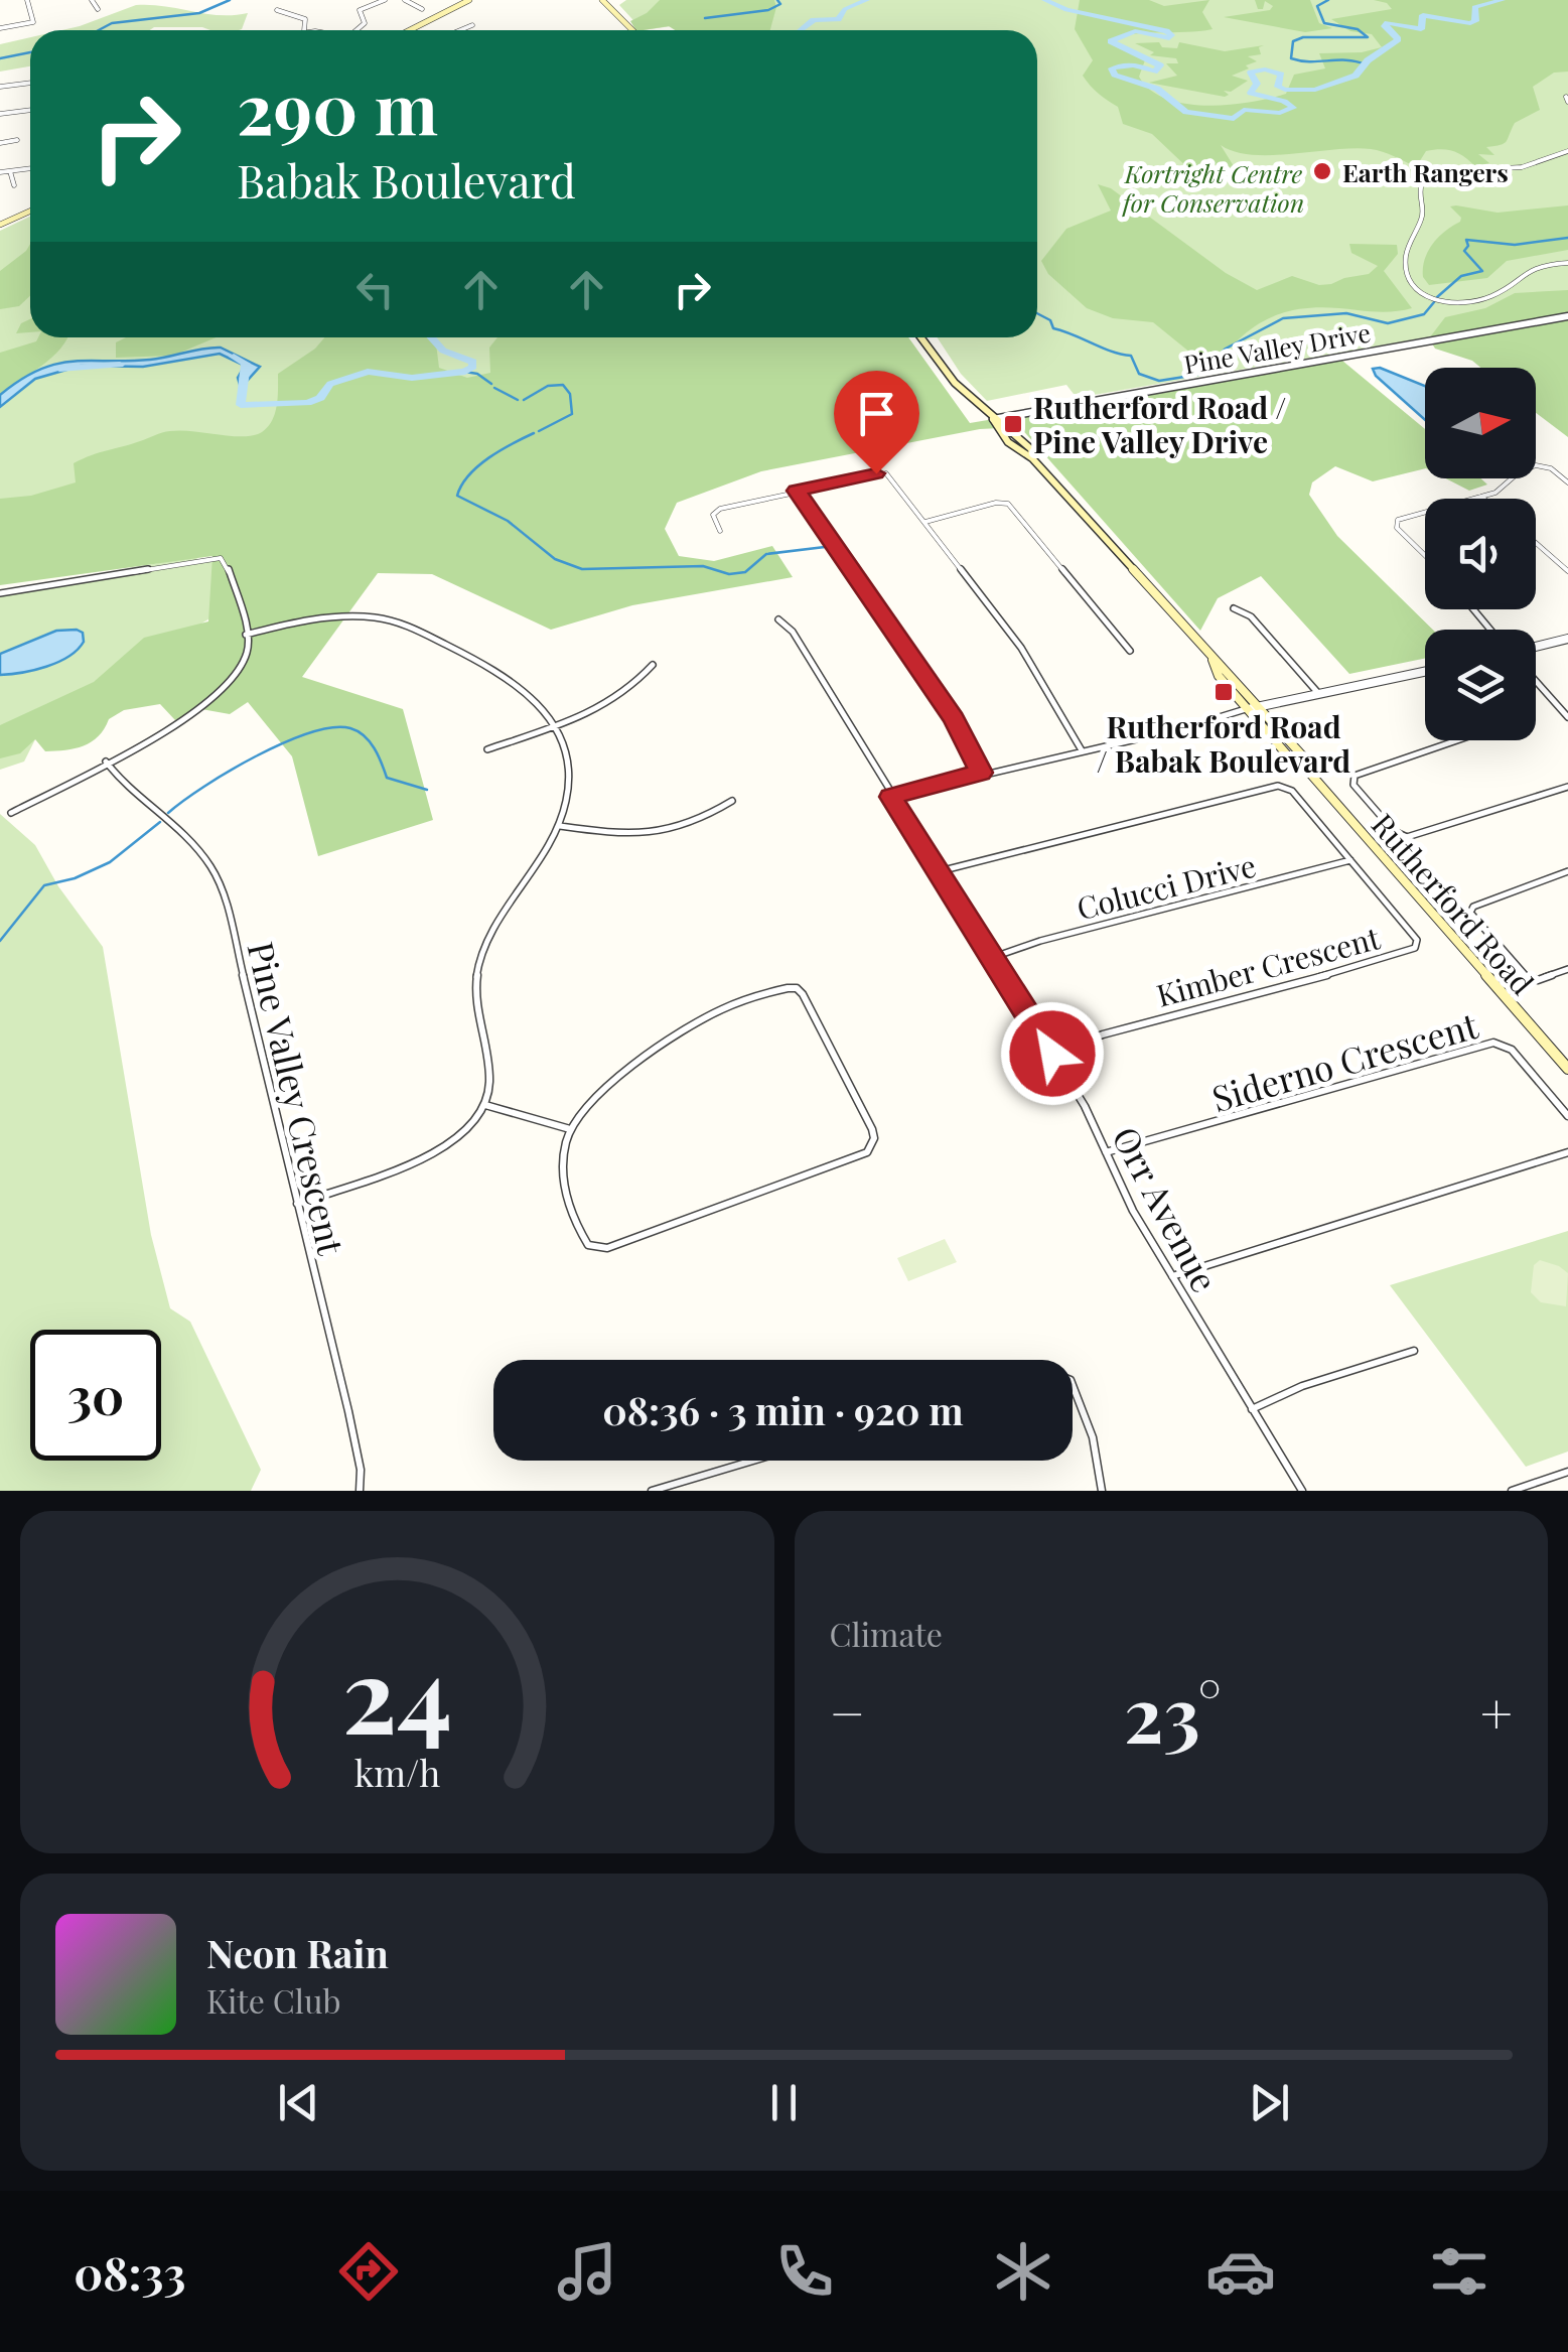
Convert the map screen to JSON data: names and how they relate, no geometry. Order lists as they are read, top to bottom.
{
  "streets": {
    "main road": ["Rutherford Road"],
    "street": [
      "Pine Valley Drive",
      "Colucci Drive",
      "Kimber Crescent",
      "Siderno Crescent",
      "Pine Valley Crescent",
      "Orr Avenue"
    ]
  },
  "crossings": [
    ["Pine Valley Drive", "Rutherford Road"],
    ["Colucci Drive", "Kimber Crescent"],
    ["Colucci Drive", "Orr Avenue"],
    ["Kimber Crescent", "Orr Avenue"],
    ["Siderno Crescent", "Orr Avenue"]
  ],
  "parks": ["Kortright Centre for Conservation"],
  "places": {
    "other": ["Earth Rangers"],
    "transit": ["Rutherford Road / Pine Valley Drive", "Rutherford Road / Babak Boulevard"]
  },
  "north": "right",
  "page": {
    "turn": ["290 m", "Babak Boulevard"],
    "limit": "30",
    "trip": "08:36 · 3 min · 920 m",
    "tile": "Climate",
    "heat": ["−", "23°", "+"],
    "song": ["Neon Rain", "Kite Club"],
    "tabs": "08:33",
    "gauge": ["24", "km/h"]
  }
}
